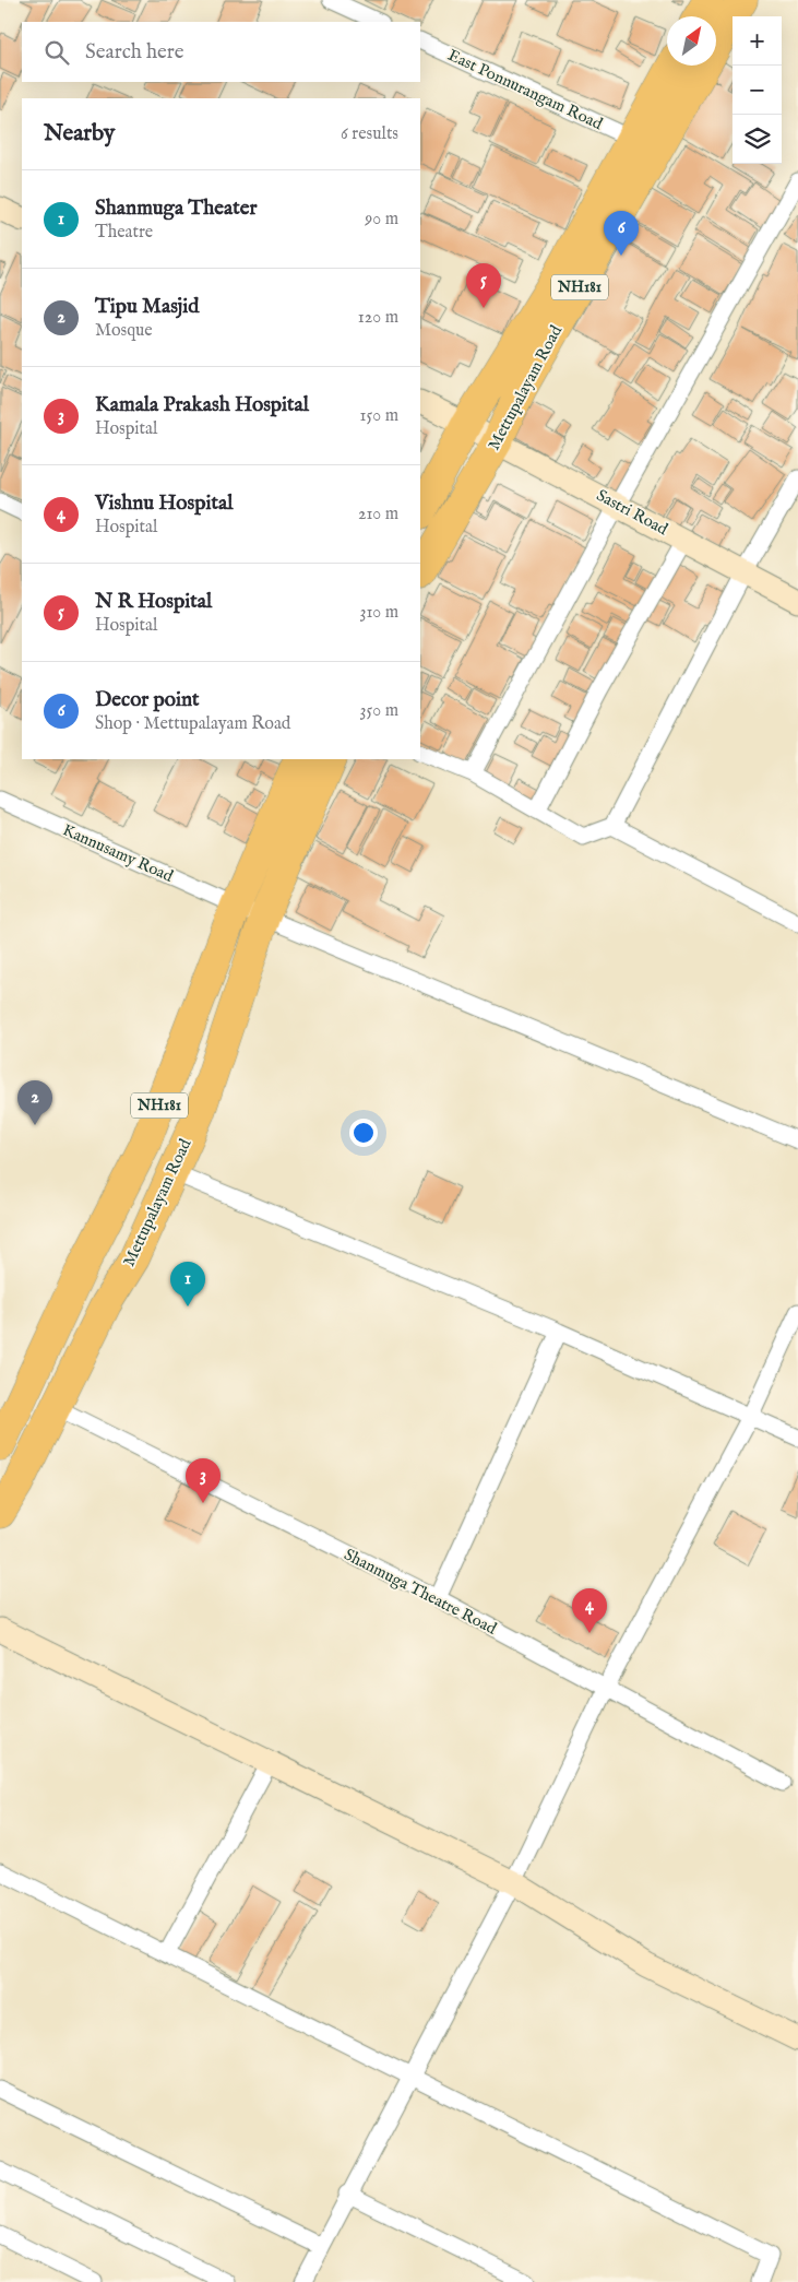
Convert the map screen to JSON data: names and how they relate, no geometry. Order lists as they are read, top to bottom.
{
  "streets": {
    "highway": ["NH181", "Mettupalayam Road"],
    "street": [
      "East Ponnurangam Road",
      "Sastri Road",
      "Kannusamy Road",
      "Shanmuga Theatre Road"
    ]
  },
  "crossings": [
    ["East Ponnurangam Road", "NH181"],
    ["East Ponnurangam Road", "Mettupalayam Road"],
    ["NH181", "Mettupalayam Road"],
    ["NH181", "Kannusamy Road"],
    ["Mettupalayam Road", "Sastri Road"],
    ["Mettupalayam Road", "Kannusamy Road"],
    ["Mettupalayam Road", "Shanmuga Theatre Road"]
  ],
  "north": "top right",
  "page": {
    "map_buttons": ["+", "−"],
    "search": "Search here",
    "heading": ["Nearby", "6 results"],
    "list": [
      {
        "mark": "1",
        "name": "Shanmuga Theater",
        "note": "Theatre",
        "value": "90 m"
      },
      {
        "mark": "2",
        "name": "Tipu Masjid",
        "note": "Mosque",
        "value": "120 m"
      },
      {
        "mark": "3",
        "name": "Kamala Prakash Hospital",
        "note": "Hospital",
        "value": "150 m"
      },
      {
        "mark": "4",
        "name": "Vishnu Hospital",
        "note": "Hospital",
        "value": "210 m"
      },
      {
        "mark": "5",
        "name": "N R Hospital",
        "note": "Hospital",
        "value": "310 m"
      },
      {
        "mark": "6",
        "name": "Decor point",
        "note": "Shop · Mettupalayam Road",
        "value": "350 m"
      }
    ],
    "pins": [
      "6",
      "5",
      "2",
      "1",
      "3",
      "4"
    ]
  }
}
